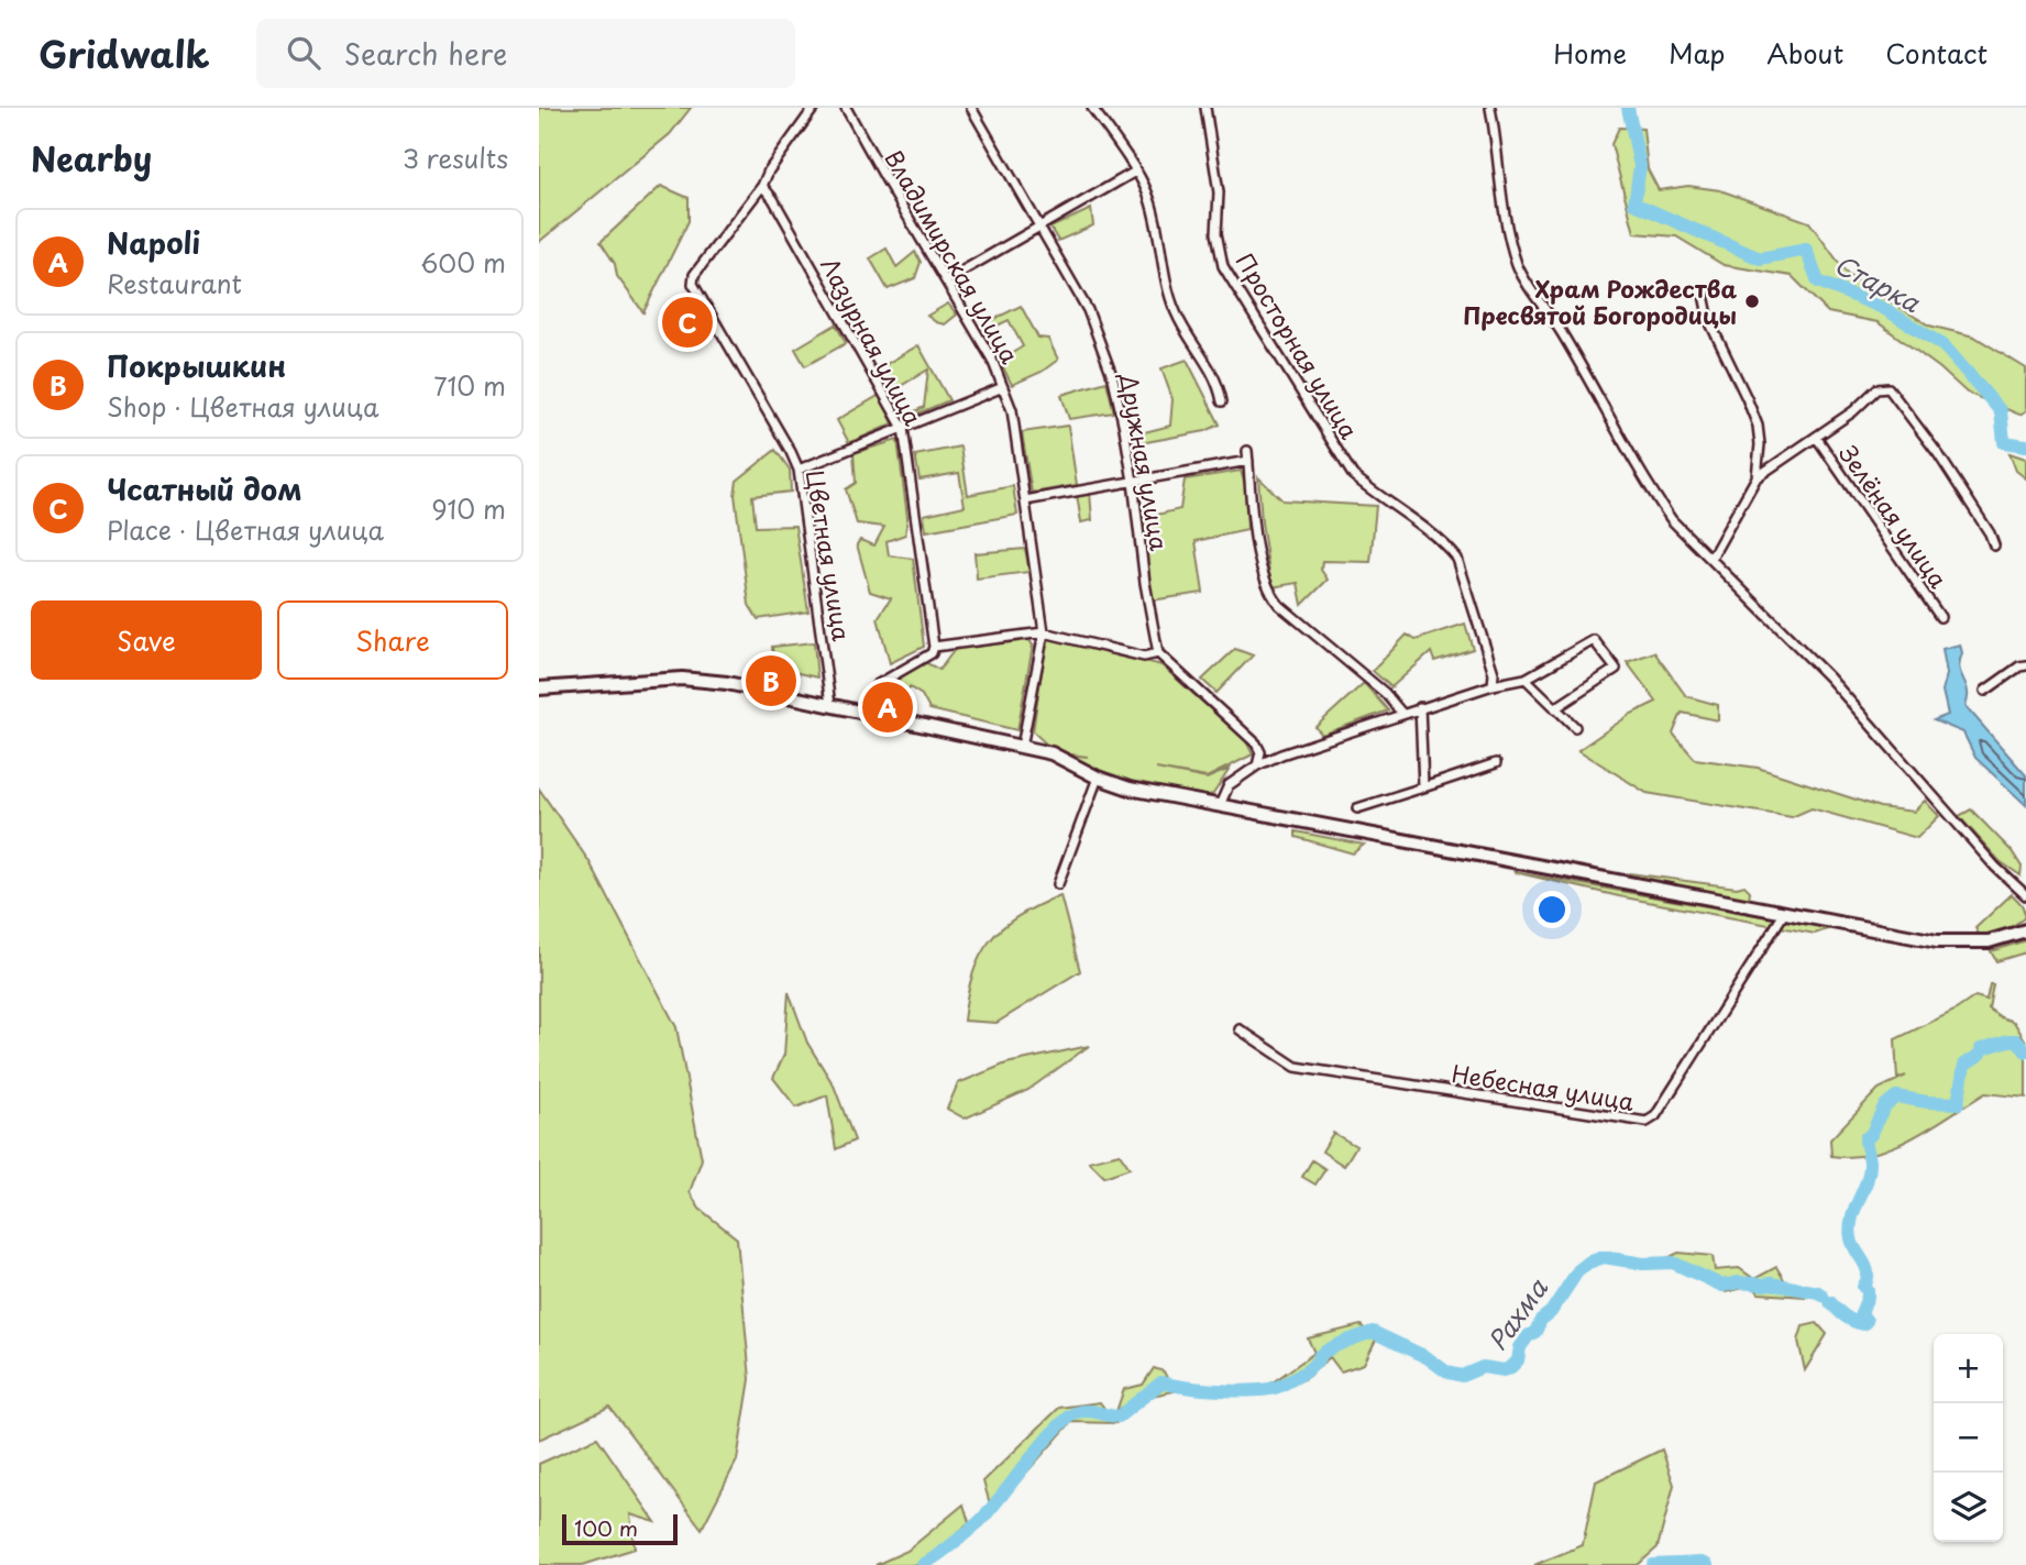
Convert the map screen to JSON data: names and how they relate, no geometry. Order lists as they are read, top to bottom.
{
  "streets": {
    "street": [
      "Владимирская улица",
      "Лазурная улица",
      "Просторная улица",
      "Дружная улица",
      "Зелёная улица",
      "Цветная улица",
      "Небесная улица"
    ]
  },
  "crossings": [
    ["Лазурная улица", "Цветная улица"]
  ],
  "water": ["Старка", "Рахма"],
  "places": ["Храм Рождества Пресвятой Богородицы"],
  "scale_bar": "100 m",
  "page": {
    "header": "Gridwalk",
    "search": "Search here",
    "nav": [
      "Home",
      "Map",
      "About",
      "Contact"
    ],
    "heading": ["Nearby", "3 results"],
    "list": [
      {
        "mark": "A",
        "name": "Napoli",
        "note": "Restaurant",
        "value": "600 m"
      },
      {
        "mark": "B",
        "name": "Покрышкин",
        "note": "Shop · Цветная улица",
        "value": "710 m"
      },
      {
        "mark": "C",
        "name": "Чсатный дом",
        "note": "Place · Цветная улица",
        "value": "910 m"
      }
    ],
    "pins": ["C", "B", "A"],
    "buttons": ["Save", "Share"],
    "map_buttons": ["+", "−"],
    "scale": "100 m"
  }
}
